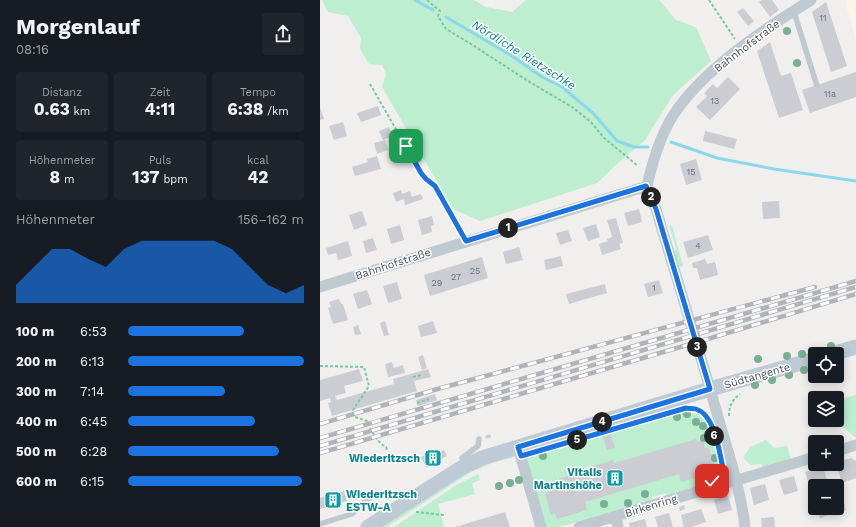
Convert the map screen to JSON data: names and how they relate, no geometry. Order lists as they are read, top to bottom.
{
  "streets": {
    "street": ["Bahnhofstraße", "Südtangente", "Birkenring"]
  },
  "water": ["Nördliche Rietzschke"],
  "places": {
    "building": ["Wiederitzsch", "Vitalis Martinshöhe", "Wiederitzsch ESTW-A"]
  },
  "house_numbers": [
    "11",
    "11a",
    "13",
    "15",
    "4",
    "25",
    "27",
    "29",
    "1"
  ],
  "page": {
    "heading": ["Morgenlauf", "08:16"],
    "stats": [
      ["Distanz", "0.63 km"],
      ["Zeit", "4:11"],
      ["Tempo", "6:38 /km"],
      ["Höhenmeter", "8 m"],
      ["Puls", "137 bpm"],
      ["kcal", "42"]
    ],
    "pins": [
      "2",
      "1",
      "3",
      "4",
      "6",
      "5"
    ],
    "chart": ["Höhenmeter", "156–162 m"],
    "list": [
      {
        "name": "100 m",
        "note": "6:53"
      },
      {
        "name": "200 m",
        "note": "6:13"
      },
      {
        "name": "300 m",
        "note": "7:14"
      },
      {
        "name": "400 m",
        "note": "6:45"
      },
      {
        "name": "500 m",
        "note": "6:28"
      },
      {
        "name": "600 m",
        "note": "6:15"
      }
    ],
    "map_buttons": ["+", "−"]
  }
}
